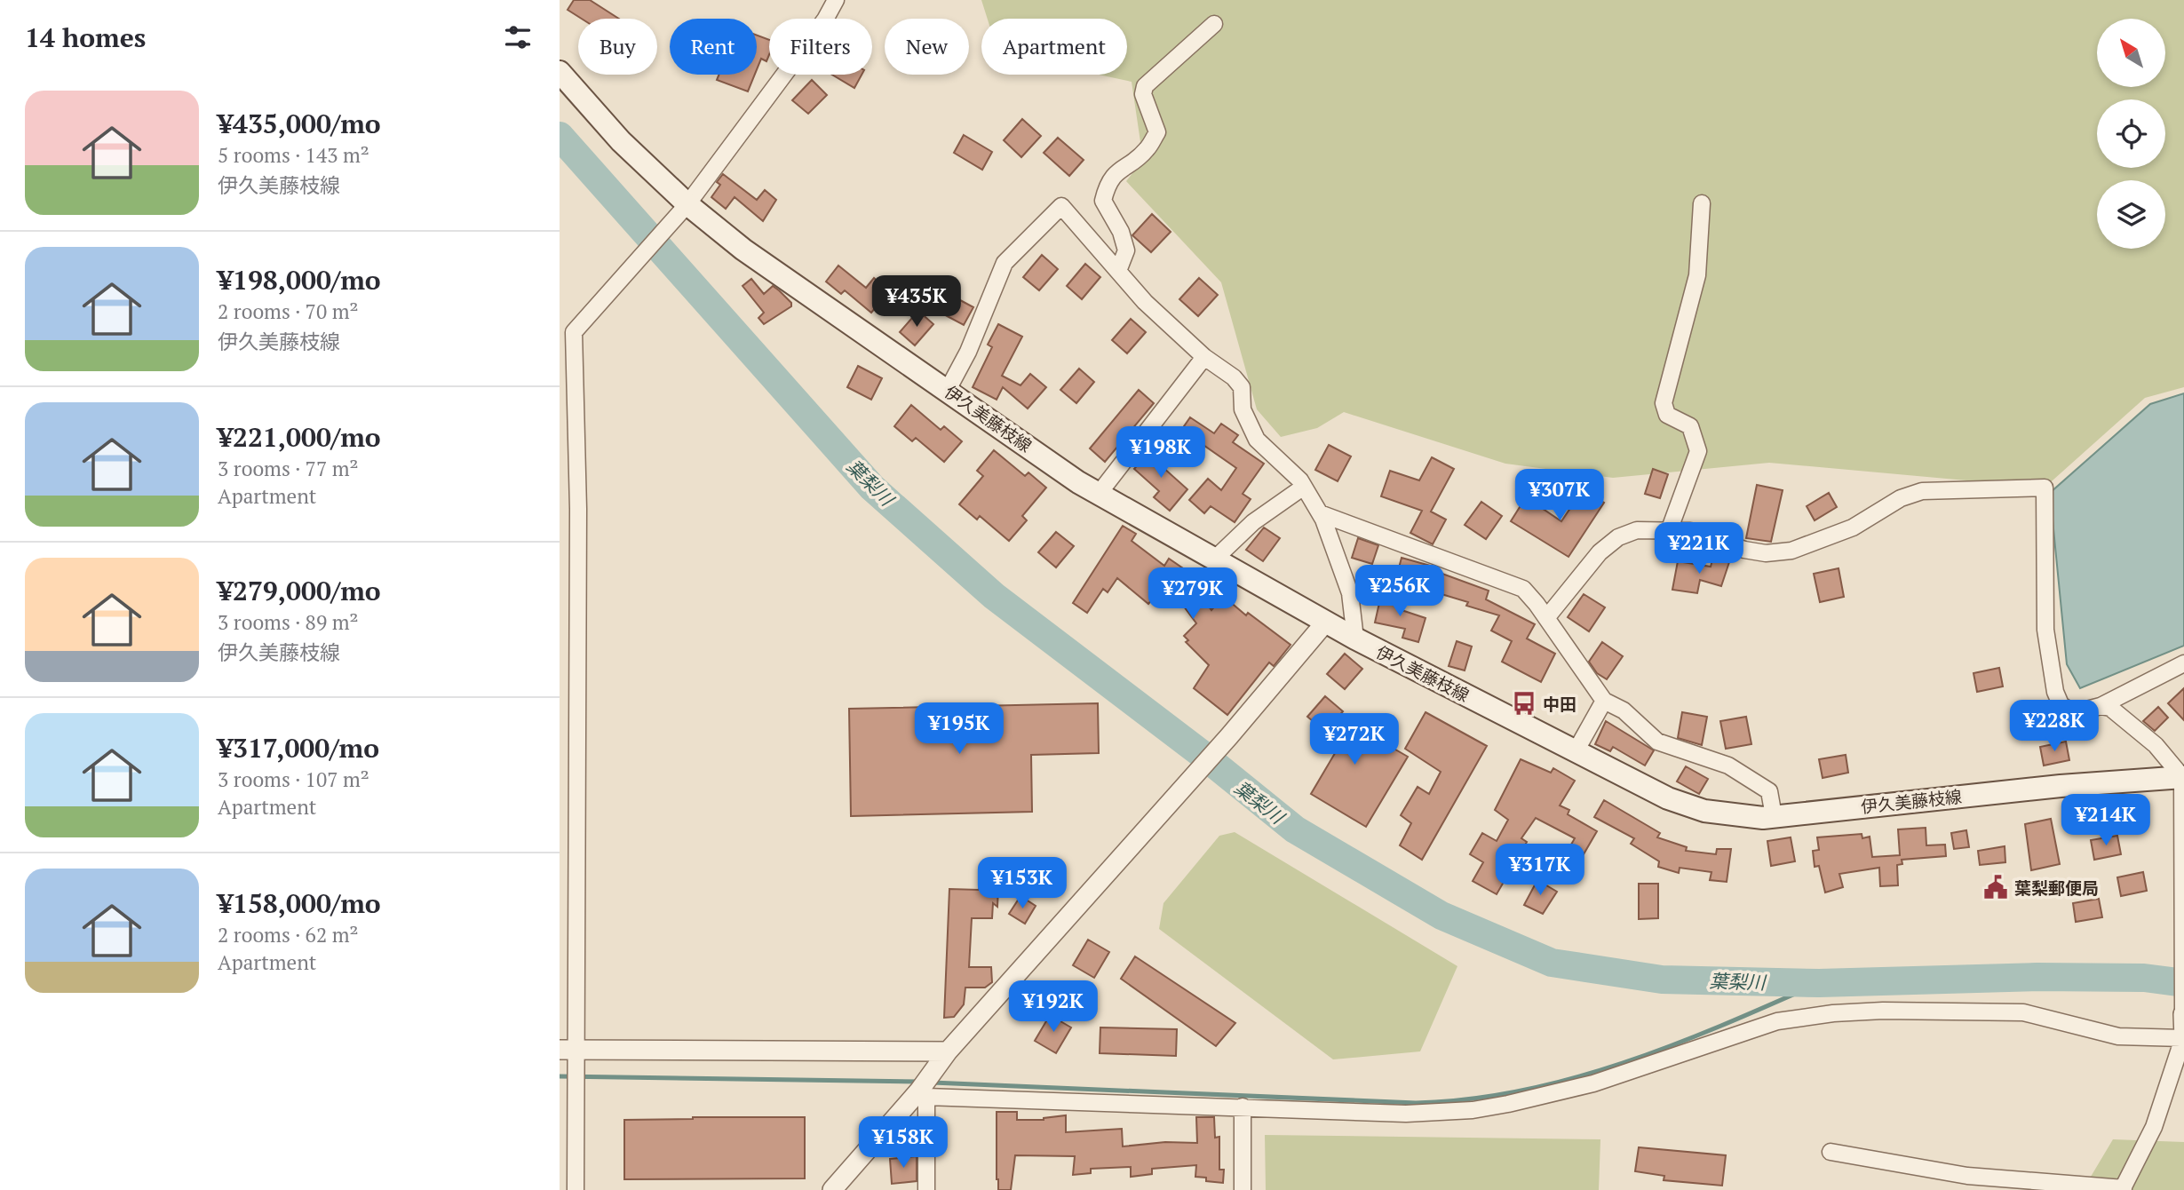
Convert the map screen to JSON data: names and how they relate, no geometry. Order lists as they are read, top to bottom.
{
  "streets": {
    "main road": ["伊久美藤枝線"]
  },
  "water": ["葉梨川"],
  "places": {
    "bus stop": ["中田"],
    "public building": ["葉梨郵便局"]
  },
  "north": "top left",
  "page": {
    "heading": "14 homes",
    "chip": [
      "Buy",
      "Rent",
      "Filters",
      "New",
      "Apartment"
    ],
    "list": [
      {
        "name": "¥435,000/mo",
        "note": "5 rooms · 143 m² · 伊久美藤枝線"
      },
      {
        "name": "¥198,000/mo",
        "note": "2 rooms · 70 m² · 伊久美藤枝線"
      },
      {
        "name": "¥221,000/mo",
        "note": "3 rooms · 77 m² · Apartment"
      },
      {
        "name": "¥279,000/mo",
        "note": "3 rooms · 89 m² · 伊久美藤枝線"
      },
      {
        "name": "¥317,000/mo",
        "note": "3 rooms · 107 m² · Apartment"
      },
      {
        "name": "¥158,000/mo",
        "note": "2 rooms · 62 m² · Apartment"
      }
    ],
    "price": [
      "¥435K",
      "¥198K",
      "¥307K",
      "¥221K",
      "¥256K",
      "¥279K",
      "¥228K",
      "¥195K",
      "¥272K",
      "¥214K",
      "¥317K",
      "¥153K",
      "¥192K",
      "¥158K"
    ]
  }
}
